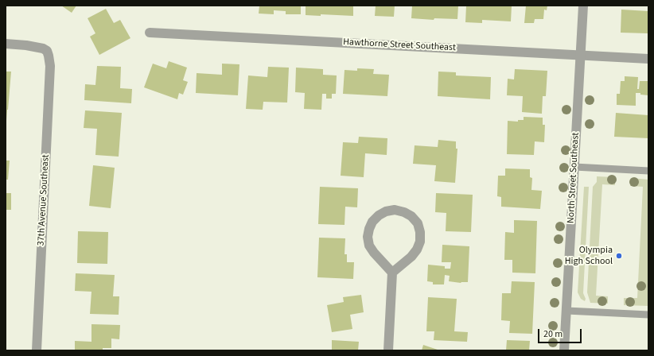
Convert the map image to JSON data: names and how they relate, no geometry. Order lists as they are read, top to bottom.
{
  "streets": {
    "street": ["Hawthorne Street Southeast", "North Street Southeast", "37th Avenue Southeast"]
  },
  "crossings": [
    ["Hawthorne Street Southeast", "North Street Southeast"]
  ],
  "places": ["Olympia High School"],
  "scale_bar": "20 m"
}
